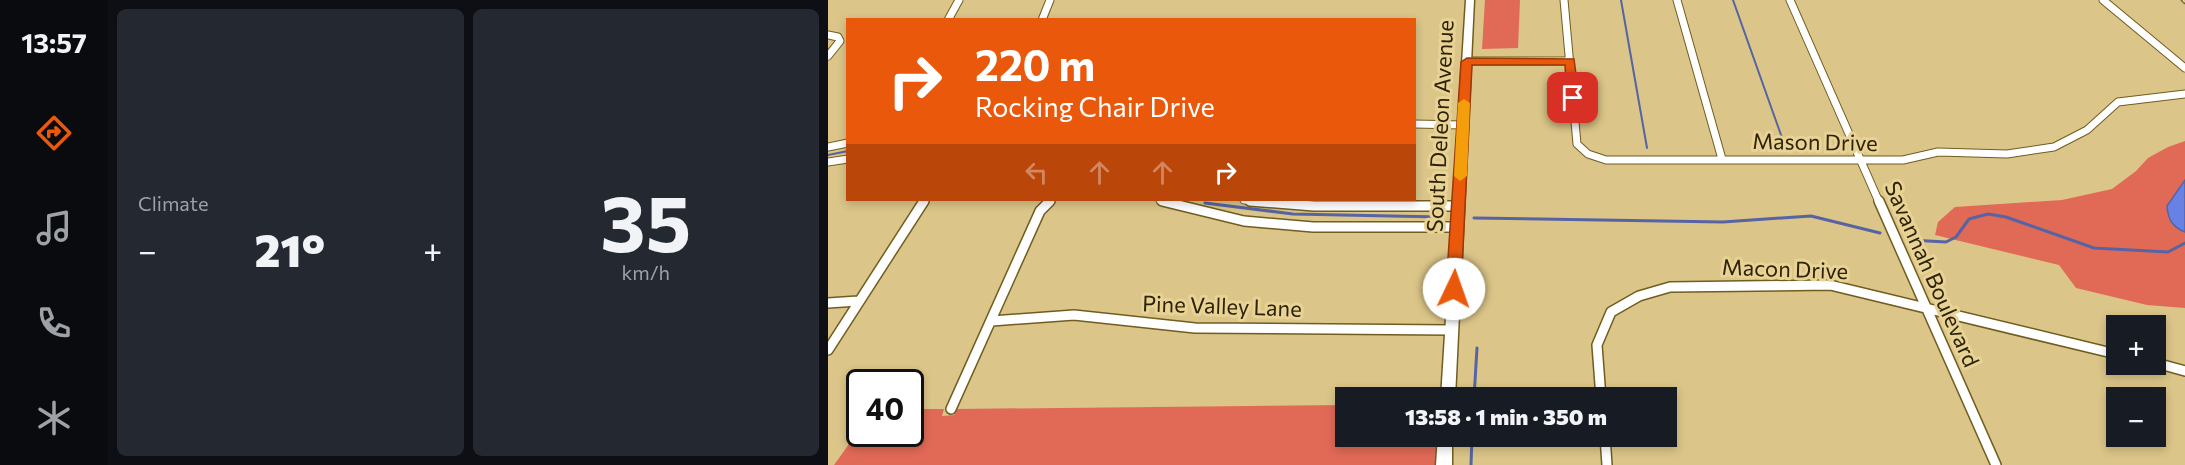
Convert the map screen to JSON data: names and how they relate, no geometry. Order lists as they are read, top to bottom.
{
  "streets": {
    "street": [
      "South Deleon Avenue",
      "Mason Drive",
      "Macon Drive",
      "Savannah Boulevard",
      "Pine Valley Lane"
    ]
  },
  "crossings": [
    ["South Deleon Avenue", "Pine Valley Lane"],
    ["Mason Drive", "Savannah Boulevard"],
    ["Macon Drive", "Savannah Boulevard"]
  ],
  "page": {
    "tabs": "13:57",
    "tile": [
      "Climate",
      ["35", "km/h"]
    ],
    "turn": ["220 m", "Rocking Chair Drive"],
    "heat": ["−", "21°", "+"],
    "map_buttons": ["+", "−"],
    "limit": "40",
    "trip": "13:58 · 1 min · 350 m"
  }
}
